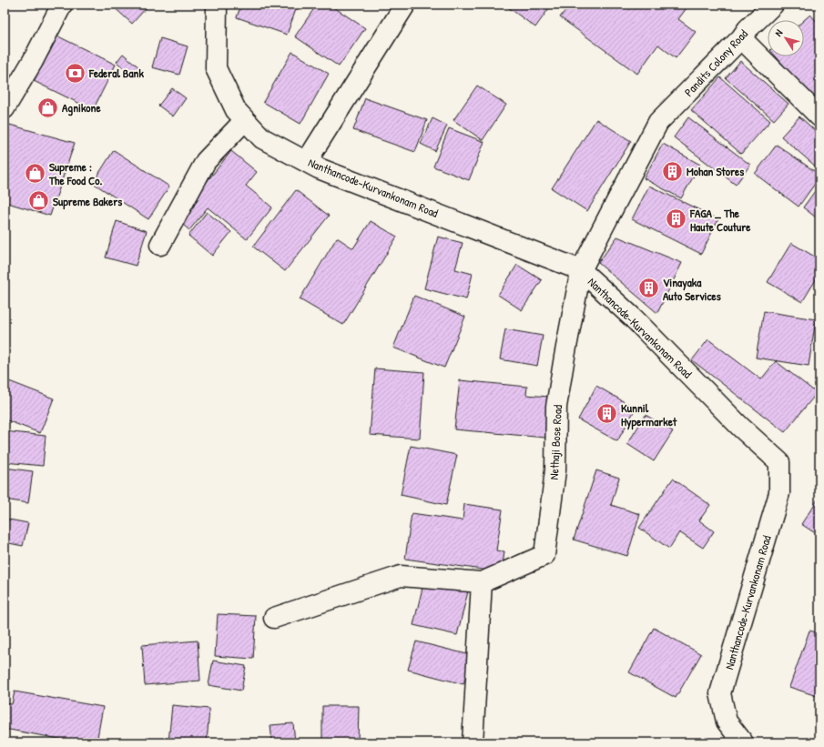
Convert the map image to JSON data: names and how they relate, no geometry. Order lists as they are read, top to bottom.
{
  "streets": {
    "street": ["Pandits Colony Road", "Nanthancode-Kurvankonam Road", "Nethaji Bose Road"]
  },
  "crossings": [
    ["Pandits Colony Road", "Nethaji Bose Road"],
    ["Nanthancode-Kurvankonam Road", "Nethaji Bose Road"]
  ],
  "places": {
    "bank": ["Federal Bank"],
    "shop": ["Agnikone", "Supreme : The Food Co.", "Supreme Bakers"],
    "building": [
      "Mohan Stores",
      "FAGA _ The Haute Couture",
      "Vinayaka Auto Services",
      "Kunnil Hypermarket"
    ]
  },
  "north": "top left"
}
